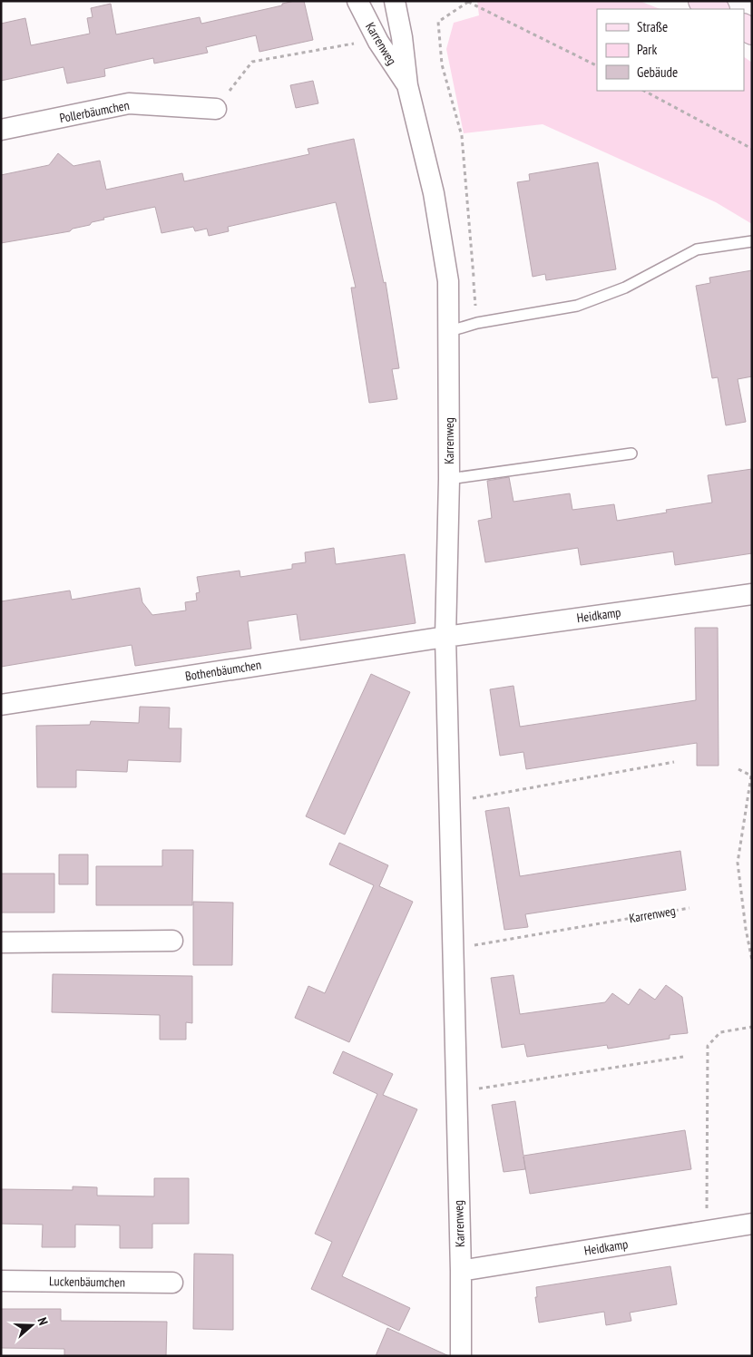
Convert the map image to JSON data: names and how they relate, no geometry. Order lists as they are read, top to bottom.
{
  "streets": {
    "street": [
      "Karrenweg",
      "Pollerbäumchen",
      "Heidkamp",
      "Bothenbäumchen",
      "Luckenbäumchen"
    ]
  },
  "crossings": [
    ["Karrenweg", "Heidkamp"],
    ["Karrenweg", "Bothenbäumchen"],
    ["Heidkamp", "Bothenbäumchen"]
  ],
  "legend": ["Straße", "Park", "Gebäude"],
  "north": "right"
}
